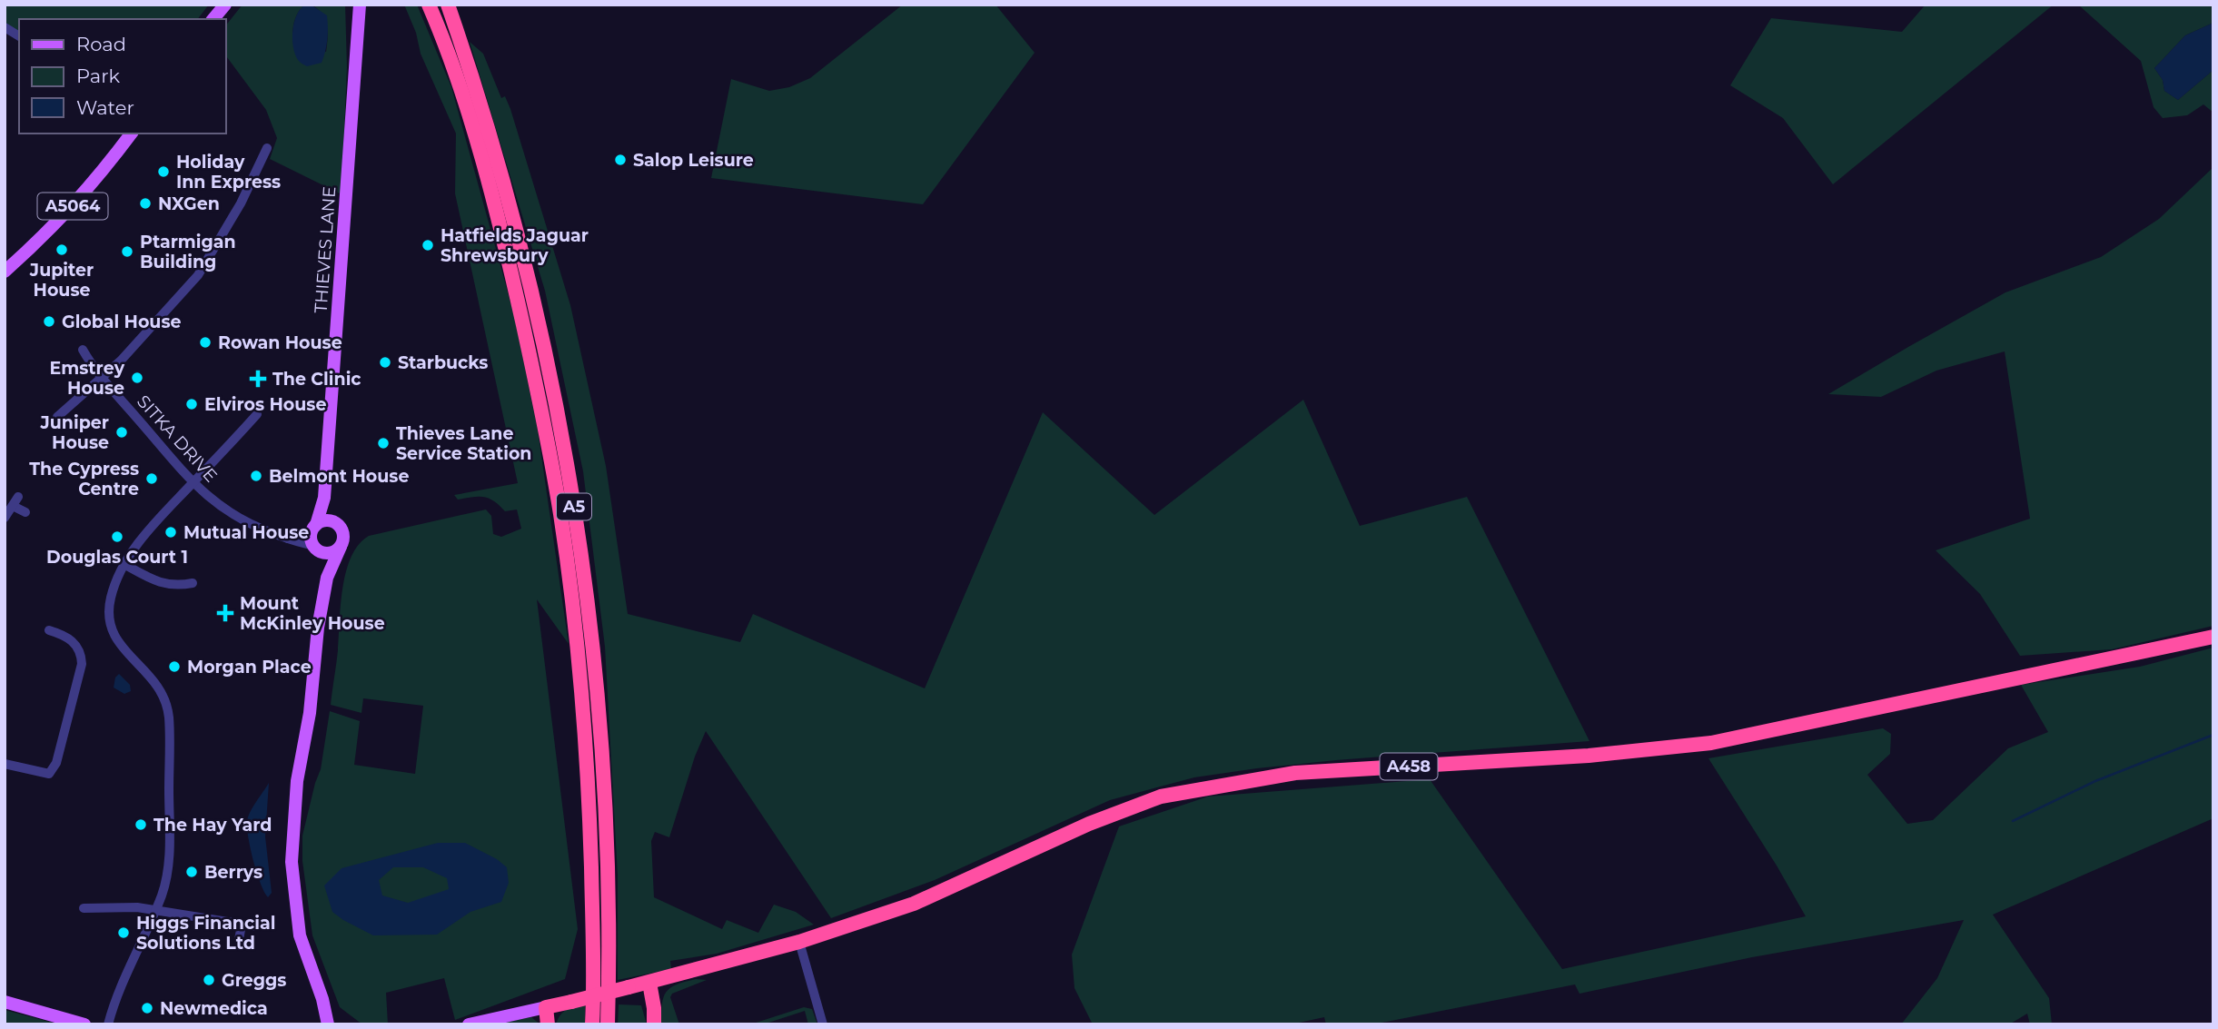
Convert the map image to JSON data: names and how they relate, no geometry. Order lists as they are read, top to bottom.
{
  "streets": {
    "highway": ["A5", "A458"],
    "main road": ["A5064", "THIEVES LANE"],
    "street": ["SITKA DRIVE"]
  },
  "crossings": [
    ["THIEVES LANE", "SITKA DRIVE"]
  ],
  "places": {
    "other": [
      "Salop Leisure",
      "Holiday Inn Express",
      "NXGen",
      "Hatfields Jaguar Shrewsbury",
      "Jupiter House",
      "Ptarmigan Building",
      "Global House",
      "Rowan House",
      "Starbucks",
      "Emstrey House",
      "Elviros House",
      "Juniper House",
      "Thieves Lane Service Station",
      "Belmont House",
      "The Cypress Centre",
      "Mutual House",
      "Douglas Court 1",
      "Morgan Place",
      "The Hay Yard",
      "Berrys",
      "Higgs Financial Solutions Ltd",
      "Greggs",
      "Newmedica"
    ],
    "health": ["The Clinic", "Mount McKinley House"]
  },
  "legend": ["Road", "Park", "Water"]
}
